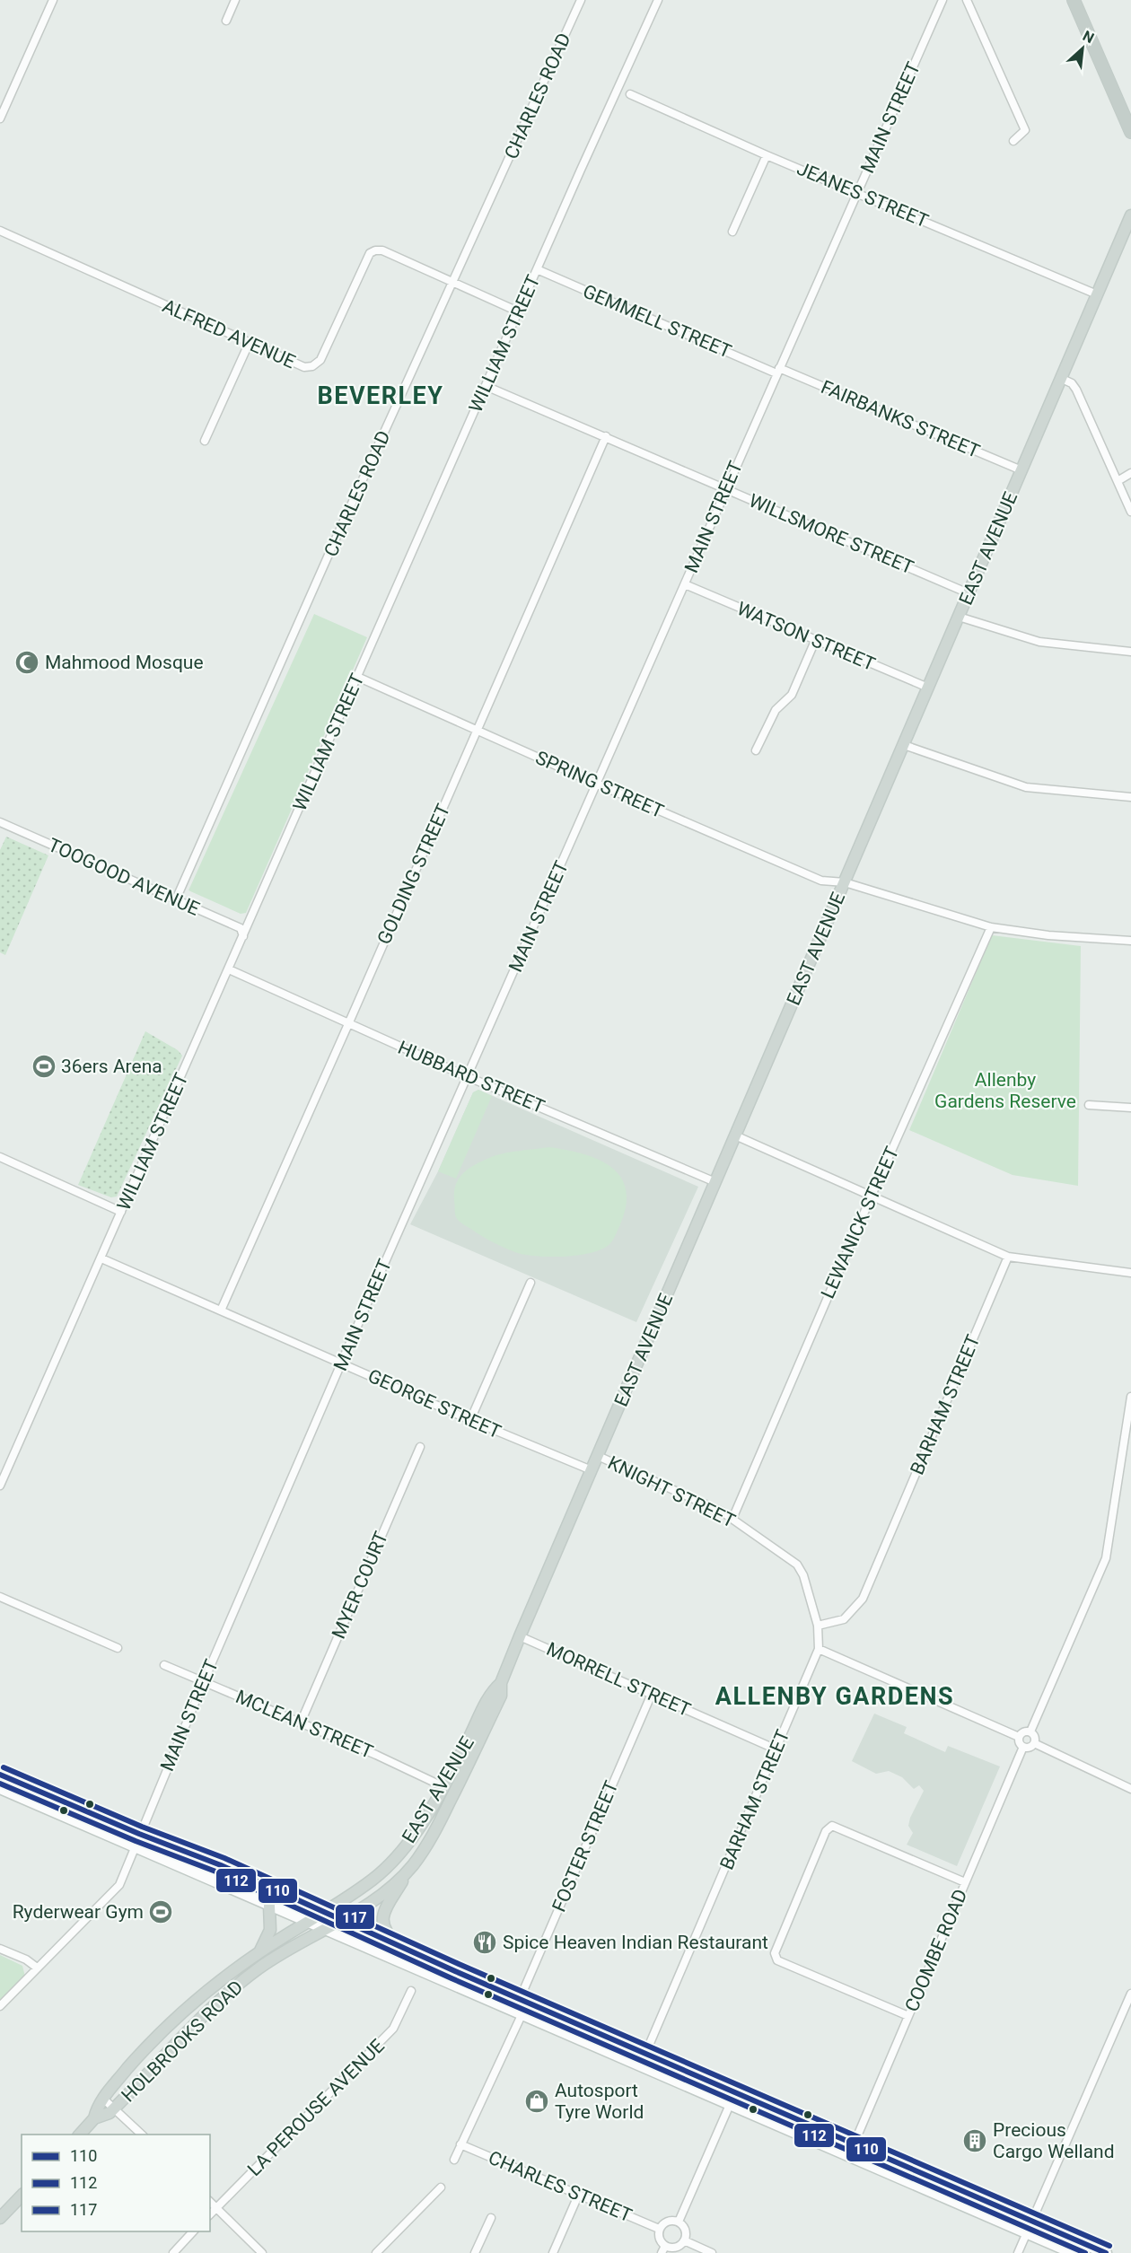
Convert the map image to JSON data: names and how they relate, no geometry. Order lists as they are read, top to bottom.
{
  "streets": {
    "main road": ["EAST AVENUE", "HOLBROOKS ROAD"],
    "street": [
      "CHARLES ROAD",
      "MAIN STREET",
      "JEANES STREET",
      "GEMMELL STREET",
      "ALFRED AVENUE",
      "WILLIAM STREET",
      "FAIRBANKS STREET",
      "WILLSMORE STREET",
      "WATSON STREET",
      "SPRING STREET",
      "GOLDING STREET",
      "TOOGOOD AVENUE",
      "HUBBARD STREET",
      "LEWANICK STREET",
      "GEORGE STREET",
      "BARHAM STREET",
      "KNIGHT STREET",
      "MYER COURT",
      "MORRELL STREET",
      "MCLEAN STREET",
      "FOSTER STREET",
      "COOMBE ROAD",
      "LA PEROUSE AVENUE",
      "CHARLES STREET"
    ]
  },
  "crossings": [
    ["CHARLES ROAD", "ALFRED AVENUE"],
    ["CHARLES ROAD", "TOOGOOD AVENUE"],
    ["MAIN STREET", "JEANES STREET"],
    ["MAIN STREET", "GEMMELL STREET"],
    ["MAIN STREET", "FAIRBANKS STREET"],
    ["MAIN STREET", "WILLSMORE STREET"],
    ["MAIN STREET", "WATSON STREET"],
    ["MAIN STREET", "SPRING STREET"],
    ["MAIN STREET", "HUBBARD STREET"],
    ["MAIN STREET", "GEORGE STREET"],
    ["MAIN STREET", "MCLEAN STREET"],
    ["JEANES STREET", "EAST AVENUE"],
    ["GEMMELL STREET", "WILLIAM STREET"],
    ["GEMMELL STREET", "FAIRBANKS STREET"],
    ["ALFRED AVENUE", "WILLIAM STREET"],
    ["WILLIAM STREET", "WILLSMORE STREET"],
    ["WILLIAM STREET", "SPRING STREET"],
    ["WILLIAM STREET", "TOOGOOD AVENUE"],
    ["WILLIAM STREET", "HUBBARD STREET"],
    ["WILLIAM STREET", "GEORGE STREET"],
    ["FAIRBANKS STREET", "EAST AVENUE"],
    ["WILLSMORE STREET", "EAST AVENUE"],
    ["WILLSMORE STREET", "GOLDING STREET"],
    ["EAST AVENUE", "WATSON STREET"],
    ["EAST AVENUE", "SPRING STREET"],
    ["EAST AVENUE", "HUBBARD STREET"],
    ["EAST AVENUE", "GEORGE STREET"],
    ["EAST AVENUE", "KNIGHT STREET"],
    ["EAST AVENUE", "MORRELL STREET"],
    ["EAST AVENUE", "MCLEAN STREET"],
    ["EAST AVENUE", "HOLBROOKS ROAD"],
    ["SPRING STREET", "GOLDING STREET"],
    ["SPRING STREET", "LEWANICK STREET"],
    ["GOLDING STREET", "HUBBARD STREET"],
    ["GOLDING STREET", "GEORGE STREET"],
    ["LEWANICK STREET", "KNIGHT STREET"],
    ["BARHAM STREET", "KNIGHT STREET"],
    ["BARHAM STREET", "MORRELL STREET"],
    ["MYER COURT", "MCLEAN STREET"],
    ["MORRELL STREET", "FOSTER STREET"]
  ],
  "districts": ["BEVERLEY", "ALLENBY GARDENS"],
  "parks": ["Allenby Gardens Reserve"],
  "places": {
    "mosque": ["Mahmood Mosque"],
    "sports": ["36ers Arena", "Ryderwear Gym"],
    "restaurant": ["Spice Heaven Indian Restaurant"],
    "shop": ["Autosport Tyre World"],
    "building": ["Precious Cargo Welland"]
  },
  "lines": ["transit line 117", "transit line 110", "transit line 112"],
  "legend": ["110", "112", "117"],
  "north": "top right"
}
